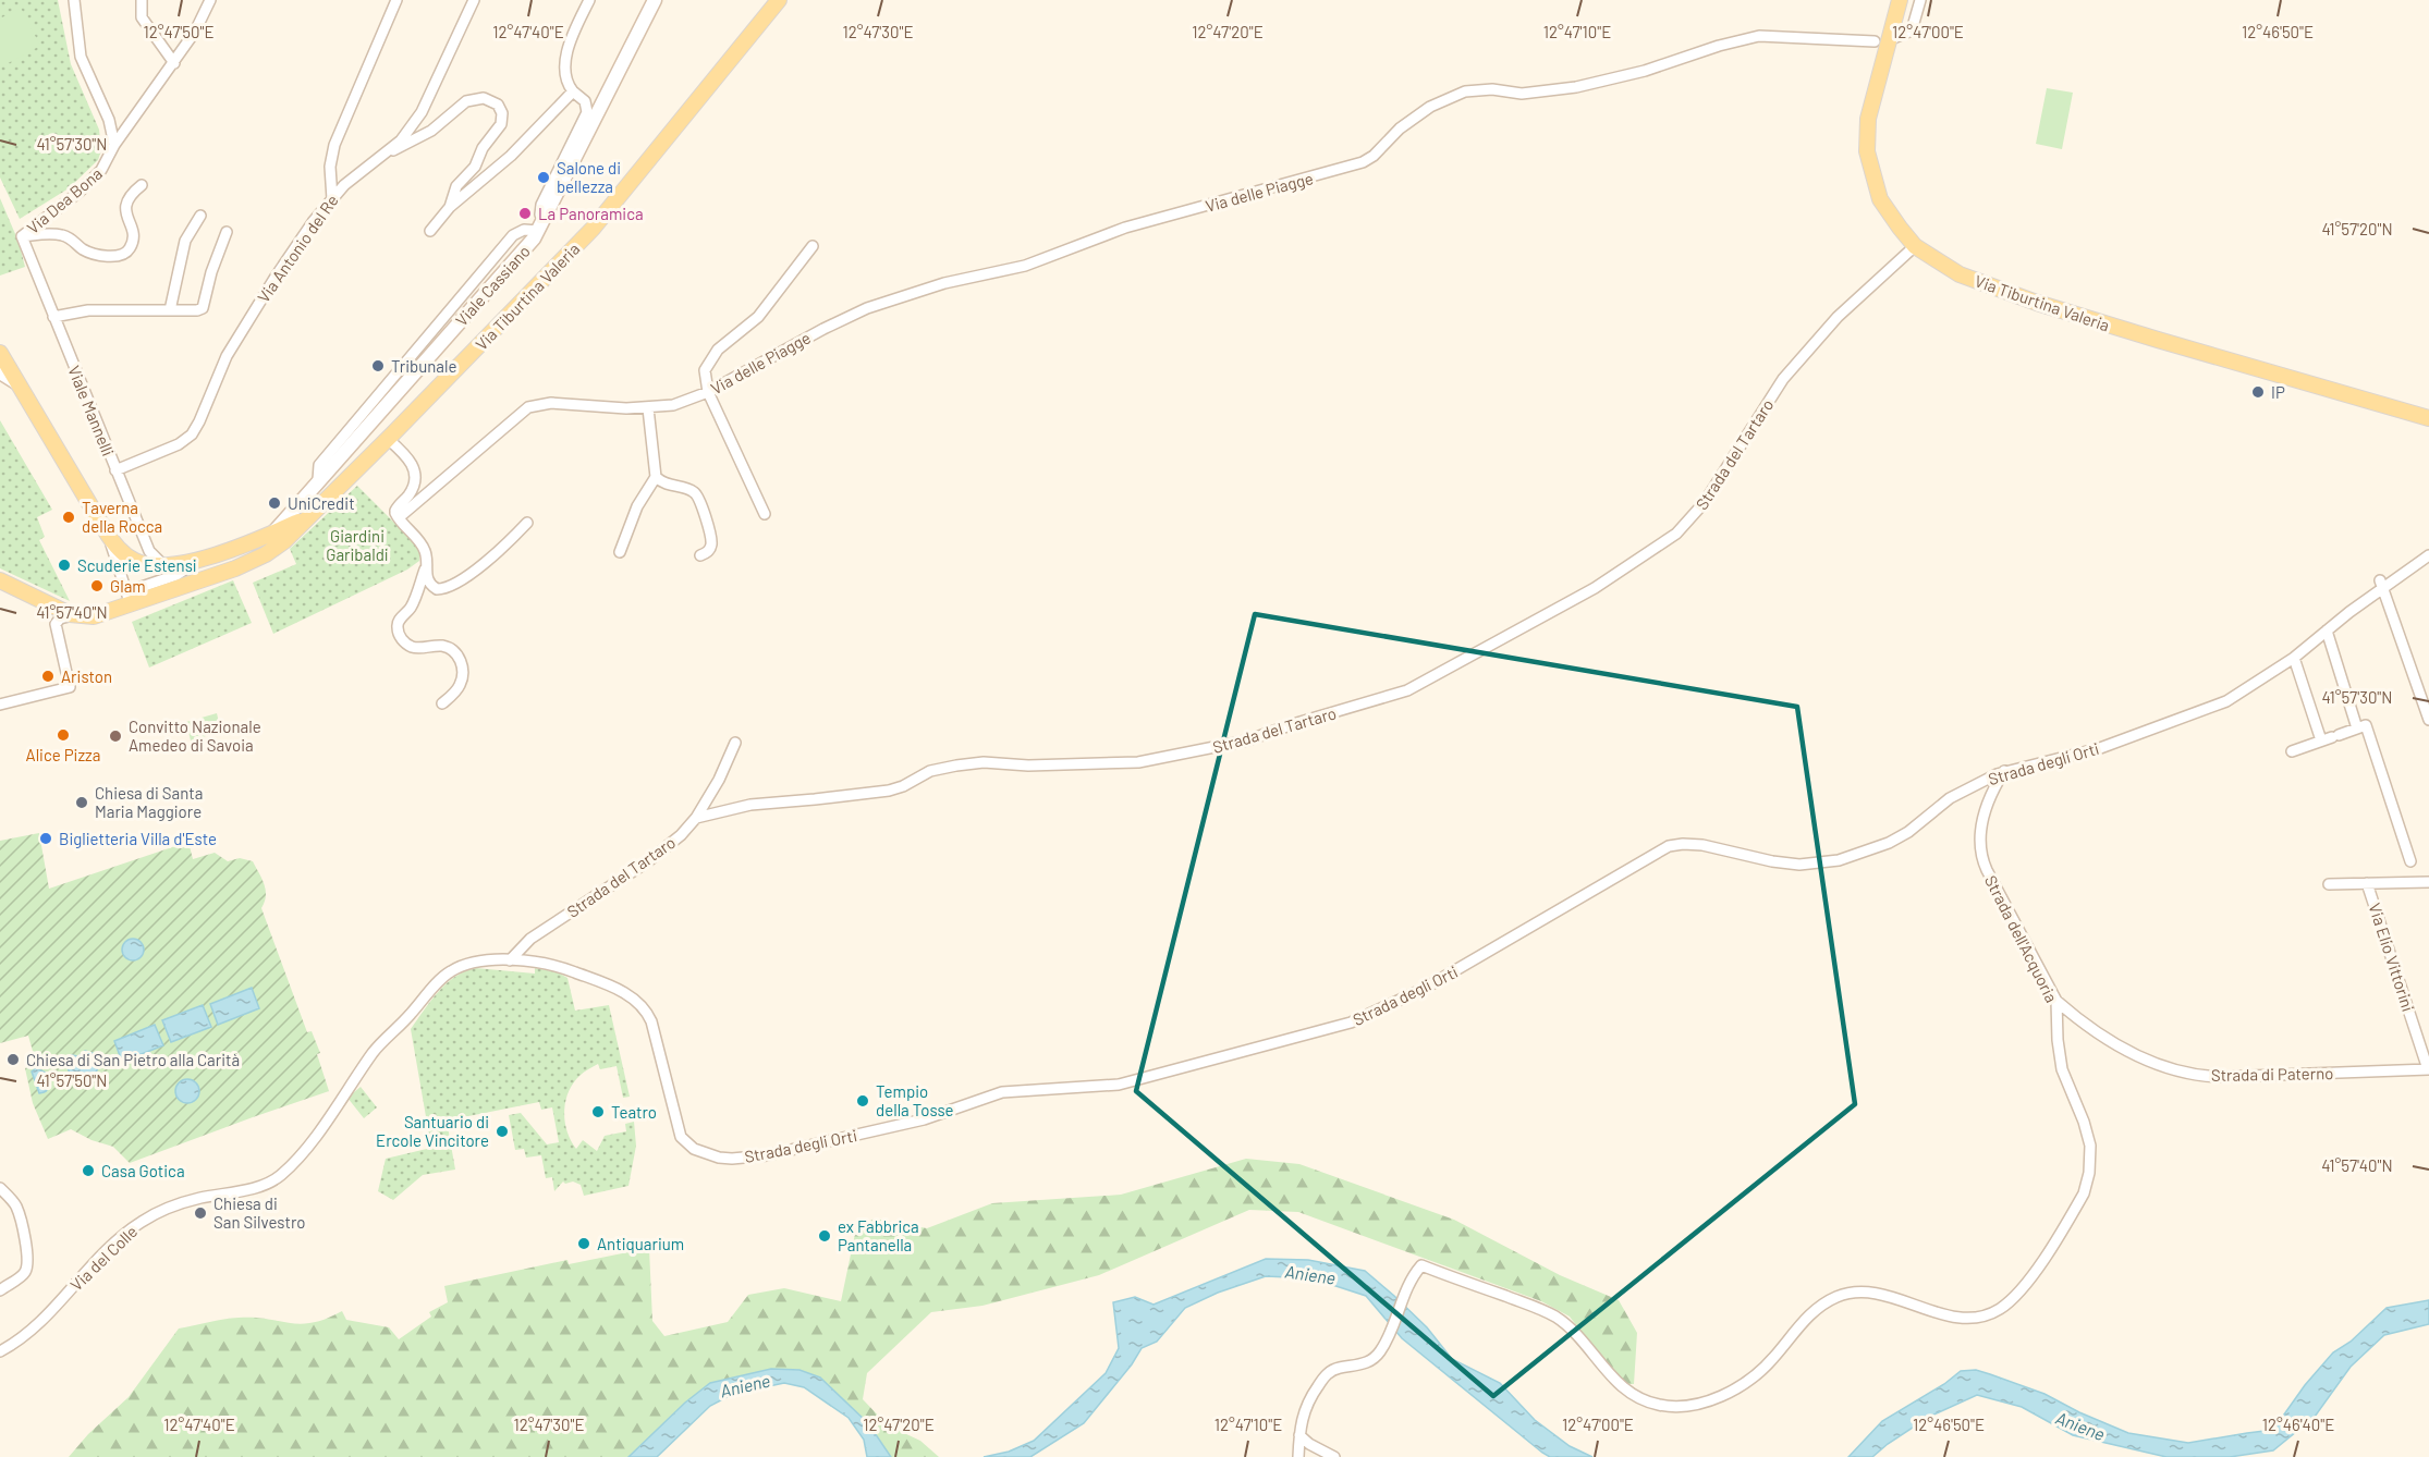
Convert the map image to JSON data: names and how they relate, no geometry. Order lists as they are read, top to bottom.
{
  "streets": {
    "main road": ["Via Tiburtina Valeria"],
    "street": [
      "Via delle Piagge",
      "Via Dea Bona",
      "Via Antonio del Re",
      "Viale Cassiano",
      "Viale Mannelli",
      "Strada del Tartaro",
      "Strada degli Orti",
      "Strada dell'Acquoria",
      "Via Elio Vittorini",
      "Strada di Paterno",
      "Via del Colle"
    ]
  },
  "crossings": [
    ["Via Dea Bona", "Viale Mannelli"],
    ["Via Antonio del Re", "Viale Mannelli"],
    ["Via Tiburtina Valeria", "Strada del Tartaro"],
    ["Strada del Tartaro", "Strada degli Orti"],
    ["Strada degli Orti", "Strada dell'Acquoria"],
    ["Strada degli Orti", "Via del Colle"],
    ["Strada dell'Acquoria", "Strada di Paterno"],
    ["Via Elio Vittorini", "Strada di Paterno"]
  ],
  "water": ["Aniene"],
  "parks": ["Giardini Garibaldi"],
  "places": [
    "Salone di bellezza",
    "La Panoramica",
    "Tribunale",
    "IP",
    "UniCredit",
    "Taverna della Rocca",
    "Scuderie Estensi",
    "Glam",
    "Ariston",
    "Alice Pizza",
    "Convitto Nazionale Amedeo di Savoia",
    "Chiesa di Santa Maria Maggiore",
    "Biglietteria Villa d'Este",
    "Chiesa di San Pietro alla Carità",
    "Tempio della Tosse",
    "Teatro",
    "Santuario di Ercole Vincitore",
    "Casa Gotica",
    "Chiesa di San Silvestro",
    "ex Fabbrica Pantanella",
    "Antiquarium"
  ],
  "coordinates": [
    "12°47'50\"E",
    "12°47'40\"E",
    "12°47'30\"E",
    "12°47'20\"E",
    "12°47'10\"E",
    "12°47'00\"E",
    "12°46'50\"E",
    "41°57'30\"N",
    "41°57'20\"N",
    "41°57'40\"N",
    "41°57'50\"N",
    "12°46'40\"E"
  ]
}
